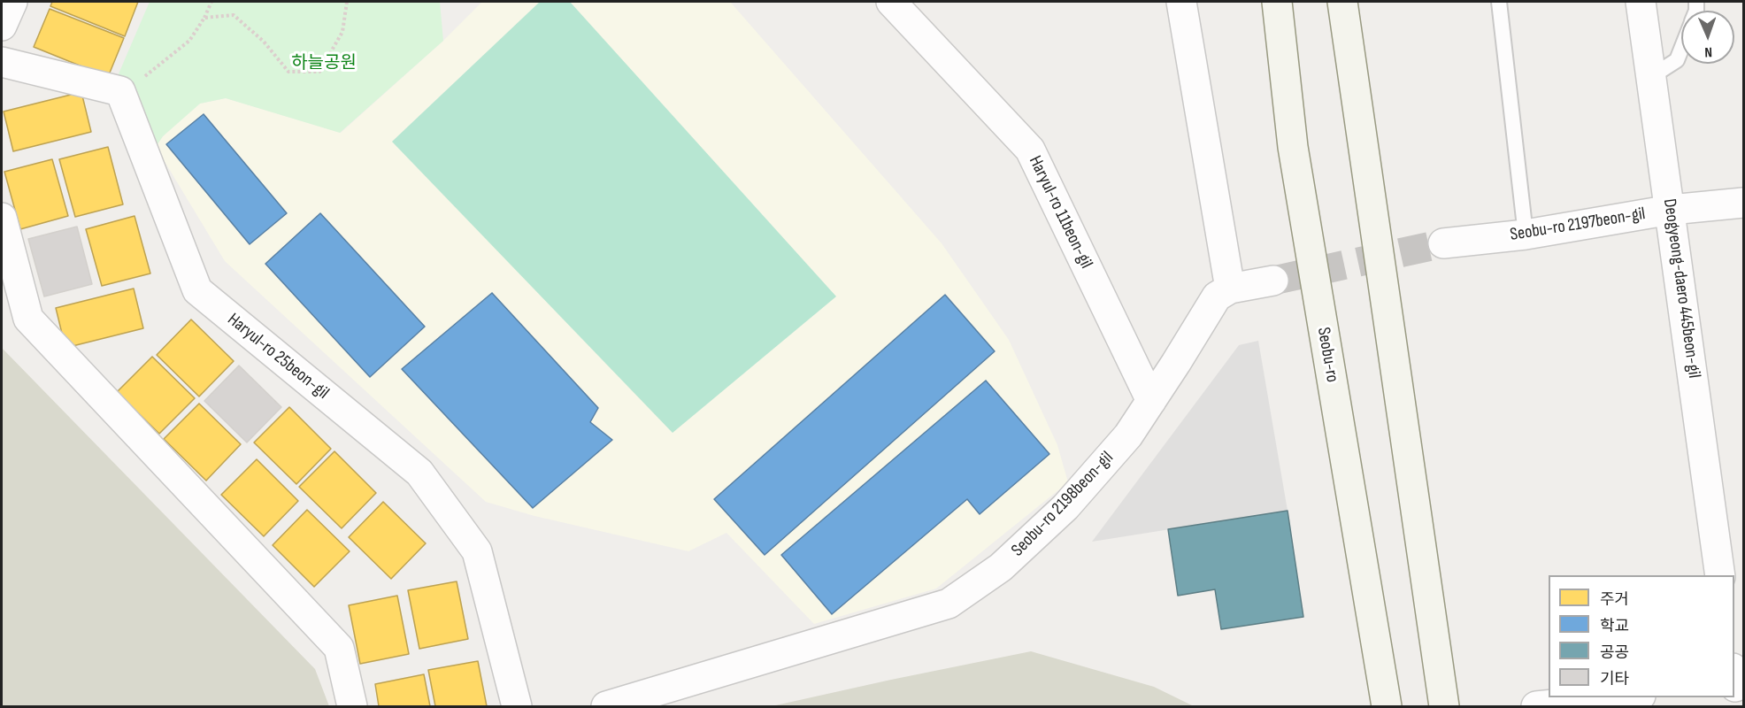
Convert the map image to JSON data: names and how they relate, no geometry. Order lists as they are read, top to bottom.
{
  "streets": {
    "main road": ["Seobu-ro"],
    "street": [
      "Haryul-ro 11beon-gil",
      "Seobu-ro 2197beon-gil",
      "Deogyeong-daero 445beon-gil",
      "Haryul-ro 25beon-gil",
      "Seobu-ro 2198beon-gil"
    ]
  },
  "crossings": [
    ["Haryul-ro 11beon-gil", "Seobu-ro 2198beon-gil"],
    ["Seobu-ro 2197beon-gil", "Deogyeong-daero 445beon-gil"]
  ],
  "parks": ["하늘공원"],
  "legend": [
    "주거",
    "학교",
    "공공",
    "기타"
  ],
  "north": "bottom"
}
